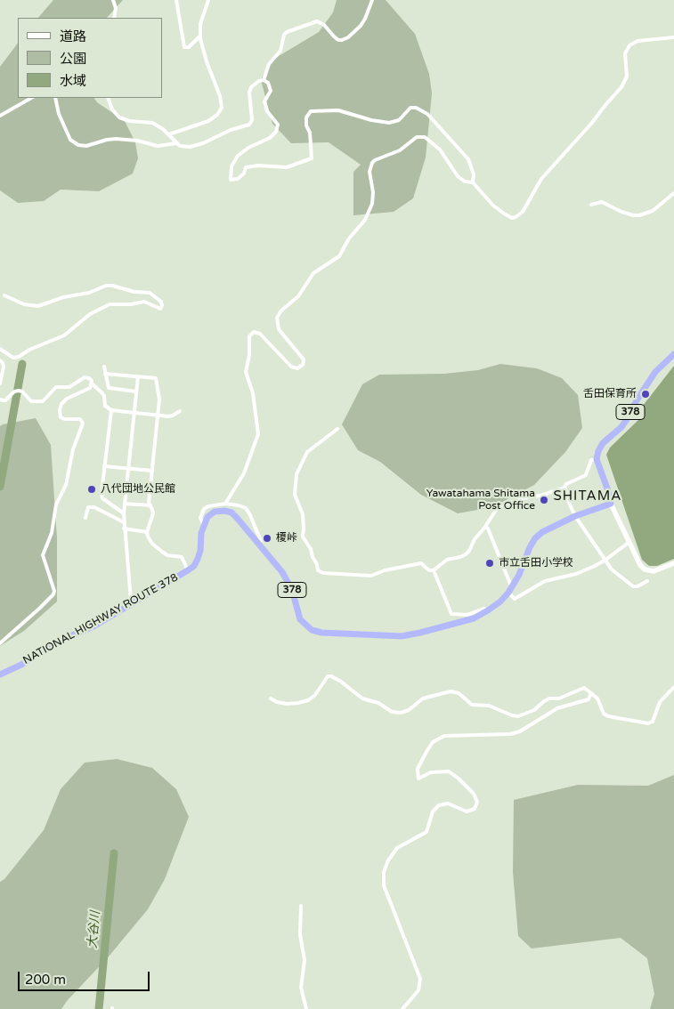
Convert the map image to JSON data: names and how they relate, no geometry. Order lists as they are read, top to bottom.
{
  "streets": {
    "highway": ["378", "NATIONAL HIGHWAY ROUTE 378"]
  },
  "crossings": [
    ["378", "NATIONAL HIGHWAY ROUTE 378"]
  ],
  "districts": ["SHITAMA"],
  "water": ["大谷川"],
  "places": [
    "舌田保育所",
    "八代団地公民館",
    "Yawatahama Shitama Post Office",
    "榎峠",
    "市立舌田小学校"
  ],
  "legend": ["道路", "公園", "水域"],
  "scale_bar": "200 m"
}
